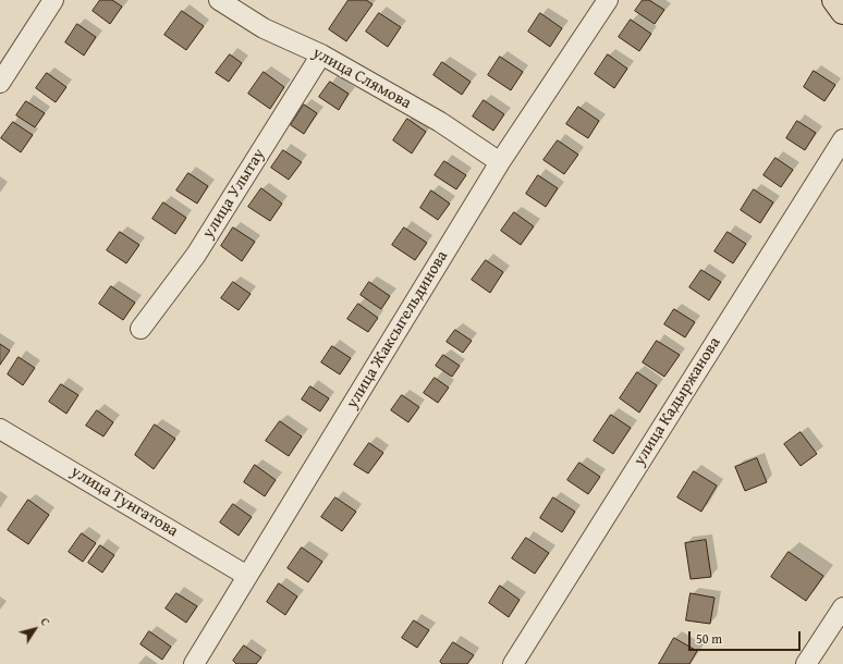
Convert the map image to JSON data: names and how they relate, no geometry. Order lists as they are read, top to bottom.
{
  "streets": {
    "street": [
      "улица Слямова",
      "улица Улытау",
      "улица Жаксыгельдинова",
      "улица Кадыржанова",
      "улица Тунгатова"
    ]
  },
  "crossings": [
    ["улица Слямова", "улица Улытау"],
    ["улица Слямова", "улица Жаксыгельдинова"],
    ["улица Жаксыгельдинова", "улица Тунгатова"]
  ],
  "scale_bar": "50 m",
  "north": "top right"
}
